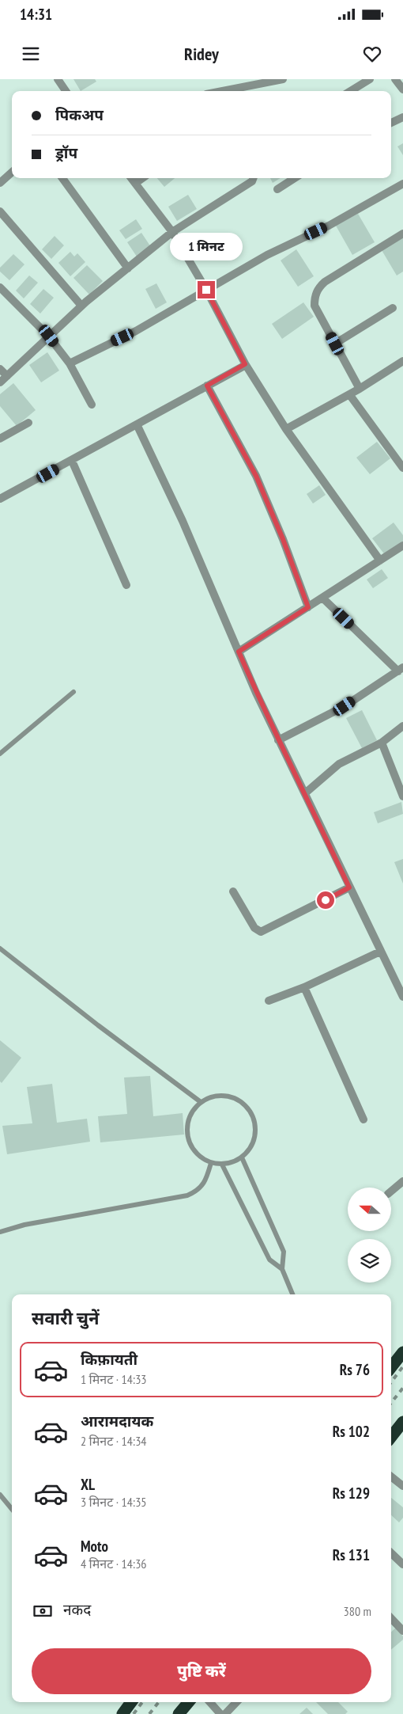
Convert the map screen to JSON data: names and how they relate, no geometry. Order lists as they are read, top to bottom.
{
  "north": "left",
  "page": {
    "status": "14:31",
    "header": "Ridey",
    "banner": ["पिकअप", "ड्रॉप"],
    "bubble": "1 मिनट",
    "heading": "सवारी चुनें",
    "list": [
      {
        "name": "किफ़ायती",
        "note": "1 मिनट · 14:33",
        "value": "Rs 76"
      },
      {
        "name": "आरामदायक",
        "note": "2 मिनट · 14:34",
        "value": "Rs 102"
      },
      {
        "name": "XL",
        "note": "3 मिनट · 14:35",
        "value": "Rs 129"
      },
      {
        "name": "Moto",
        "note": "4 मिनट · 14:36",
        "value": "Rs 131"
      }
    ],
    "pay": ["नकद", "380 m"],
    "buttons": "पुष्टि करें"
  }
}
